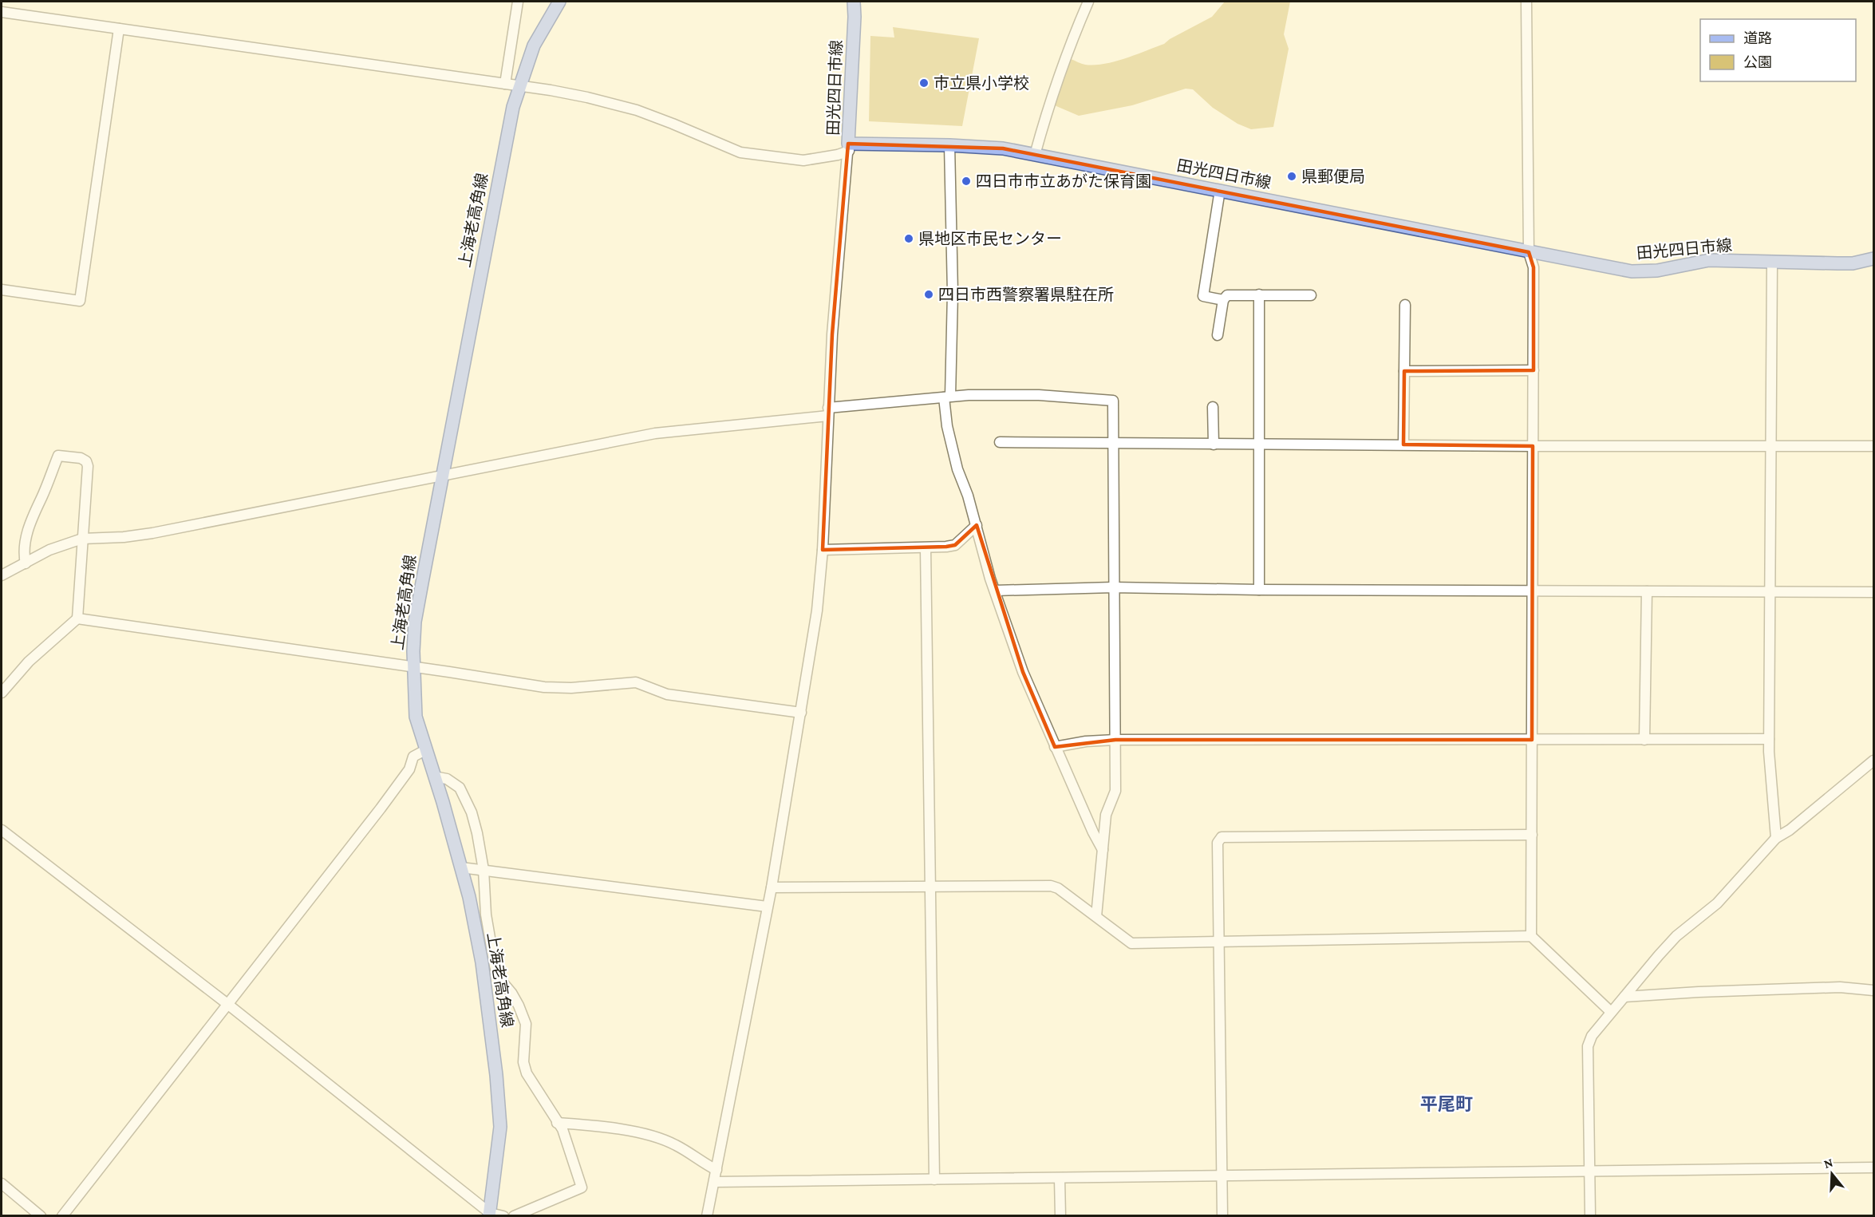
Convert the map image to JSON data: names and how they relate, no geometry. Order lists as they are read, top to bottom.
{
  "streets": {
    "main road": ["田光四日市線", "上海老高角線"]
  },
  "districts": ["平尾町"],
  "places": [
    "市立県小学校",
    "県郵便局",
    "四日市市立あがた保育園",
    "県地区市民センター",
    "四日市西警察署県駐在所"
  ],
  "legend": ["道路", "公園"],
  "north": "top"
}
